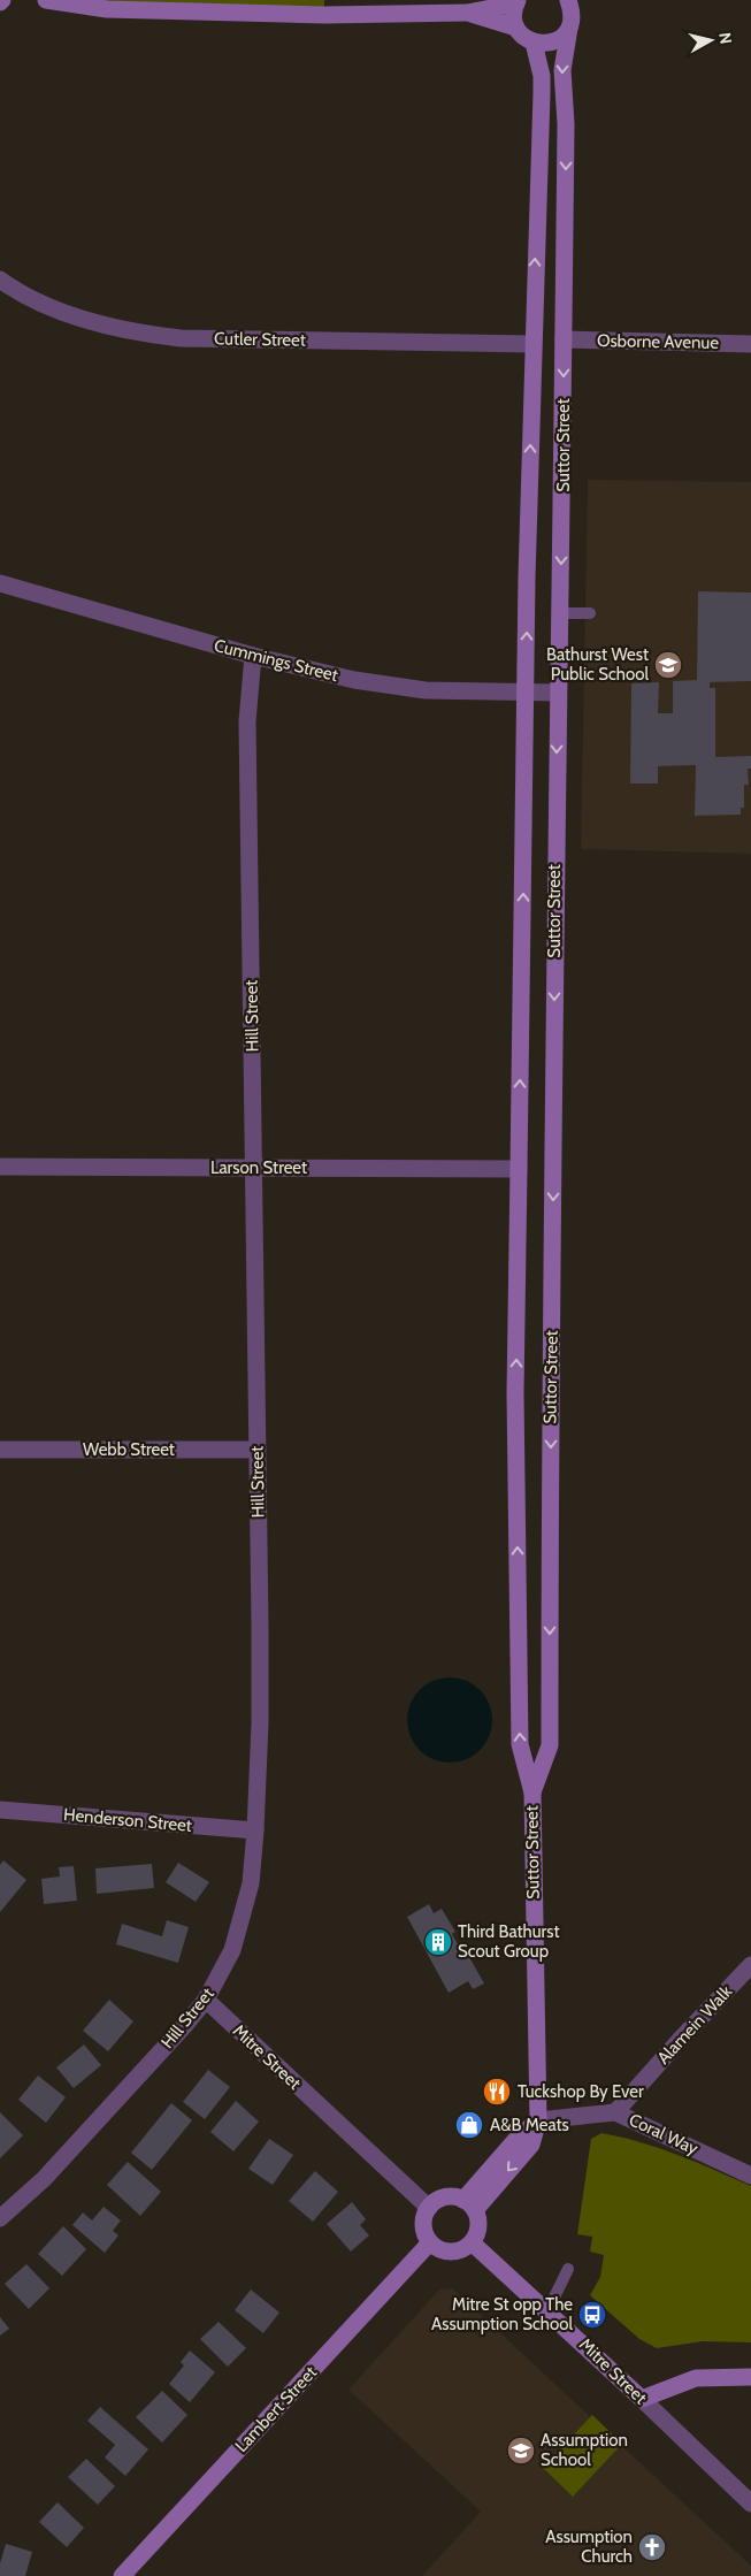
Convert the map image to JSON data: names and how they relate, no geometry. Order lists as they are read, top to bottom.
{
  "streets": {
    "main road": ["Suttor Street", "Mitre Street", "Lambert Street"],
    "street": [
      "Cutler Street",
      "Osborne Avenue",
      "Cummings Street",
      "Hill Street",
      "Larson Street",
      "Webb Street",
      "Henderson Street",
      "Alamein Walk",
      "Coral Way"
    ]
  },
  "crossings": [
    ["Cutler Street", "Suttor Street"],
    ["Osborne Avenue", "Suttor Street"],
    ["Suttor Street", "Cummings Street"],
    ["Suttor Street", "Larson Street"],
    ["Suttor Street", "Mitre Street"],
    ["Suttor Street", "Coral Way"],
    ["Suttor Street", "Lambert Street"],
    ["Cummings Street", "Hill Street"],
    ["Hill Street", "Larson Street"],
    ["Hill Street", "Webb Street"],
    ["Hill Street", "Henderson Street"],
    ["Hill Street", "Mitre Street"],
    ["Alamein Walk", "Coral Way"],
    ["Mitre Street", "Lambert Street"]
  ],
  "places": {
    "school or university": ["Bathurst West Public School", "Assumption School"],
    "building": ["Third Bathurst Scout Group"],
    "restaurant": ["Tuckshop By Ever"],
    "shop": ["A&B Meats"],
    "bus stop": ["Mitre St opp The Assumption School"],
    "church": ["Assumption Church"]
  },
  "north": "right"
}
